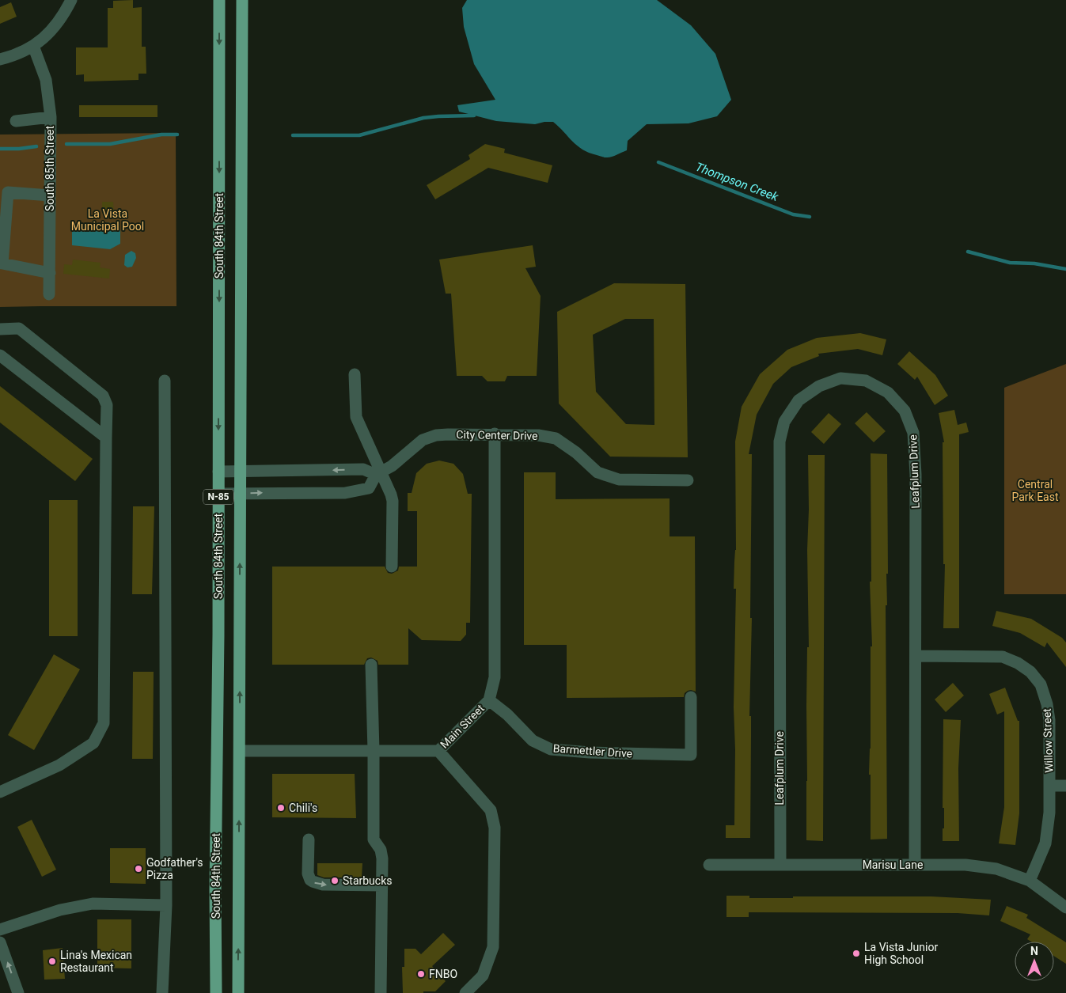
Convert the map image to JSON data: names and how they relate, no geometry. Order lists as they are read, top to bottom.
{
  "streets": {
    "main road": ["South 84th Street", "N-85"],
    "street": [
      "South 85th Street",
      "City Center Drive",
      "Leafplum Drive",
      "Main Street",
      "Willow Street",
      "Barmettler Drive",
      "Marisu Lane"
    ]
  },
  "crossings": [
    ["South 84th Street", "City Center Drive"],
    ["City Center Drive", "Main Street"],
    ["Leafplum Drive", "Willow Street"],
    ["Leafplum Drive", "Marisu Lane"],
    ["Main Street", "Barmettler Drive"],
    ["Willow Street", "Marisu Lane"]
  ],
  "water": ["Thompson Creek"],
  "parks": ["La Vista Municipal Pool", "Central Park East"],
  "places": [
    "Chili's",
    "Godfather's Pizza",
    "Starbucks",
    "La Vista Junior High School",
    "Lina's Mexican Restaurant",
    "FNBO"
  ],
  "north": "top"
}
